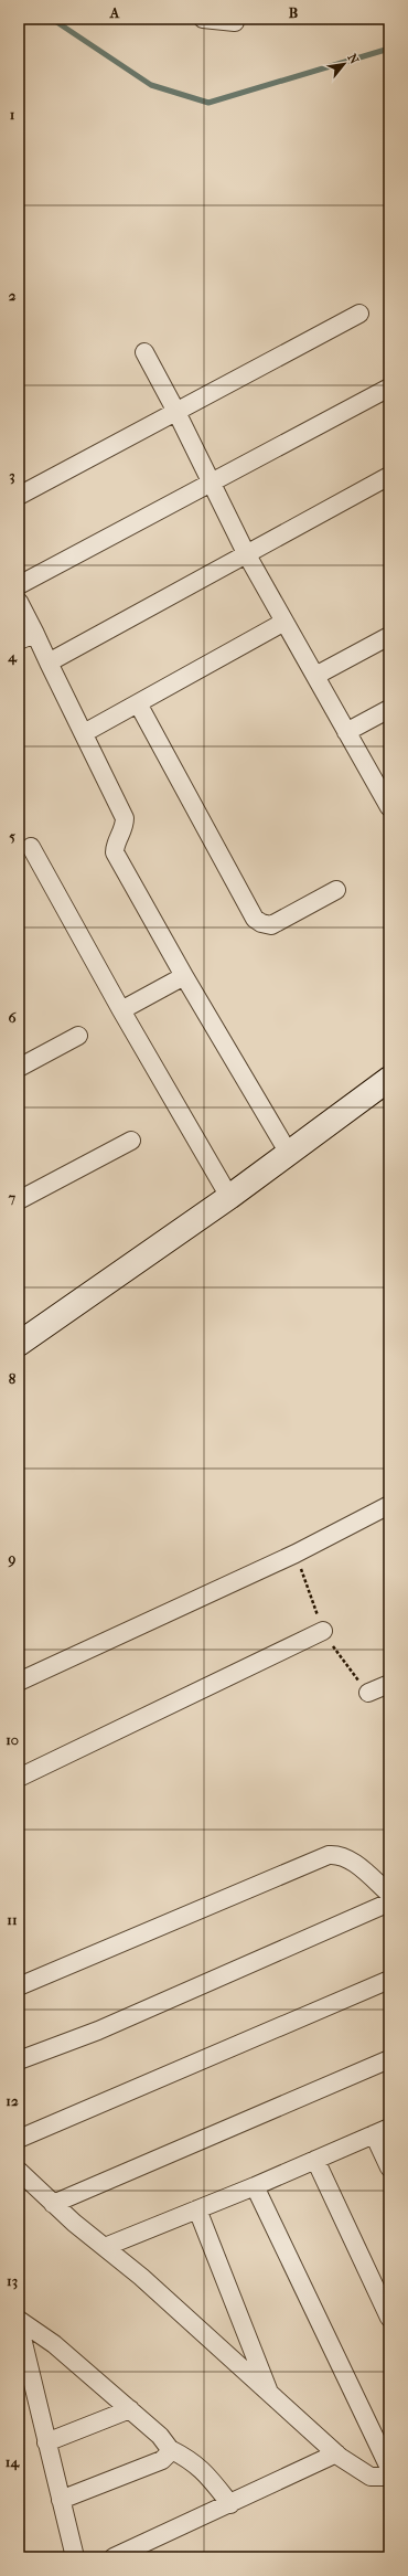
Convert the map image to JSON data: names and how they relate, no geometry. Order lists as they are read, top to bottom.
{
  "north": "top right",
  "grid": {
    "columns": ["A", "B"],
    "rows": [
      "1",
      "2",
      "3",
      "4",
      "5",
      "6",
      "7",
      "8",
      "9",
      "10",
      "11",
      "12",
      "13",
      "14"
    ]
  }
}
